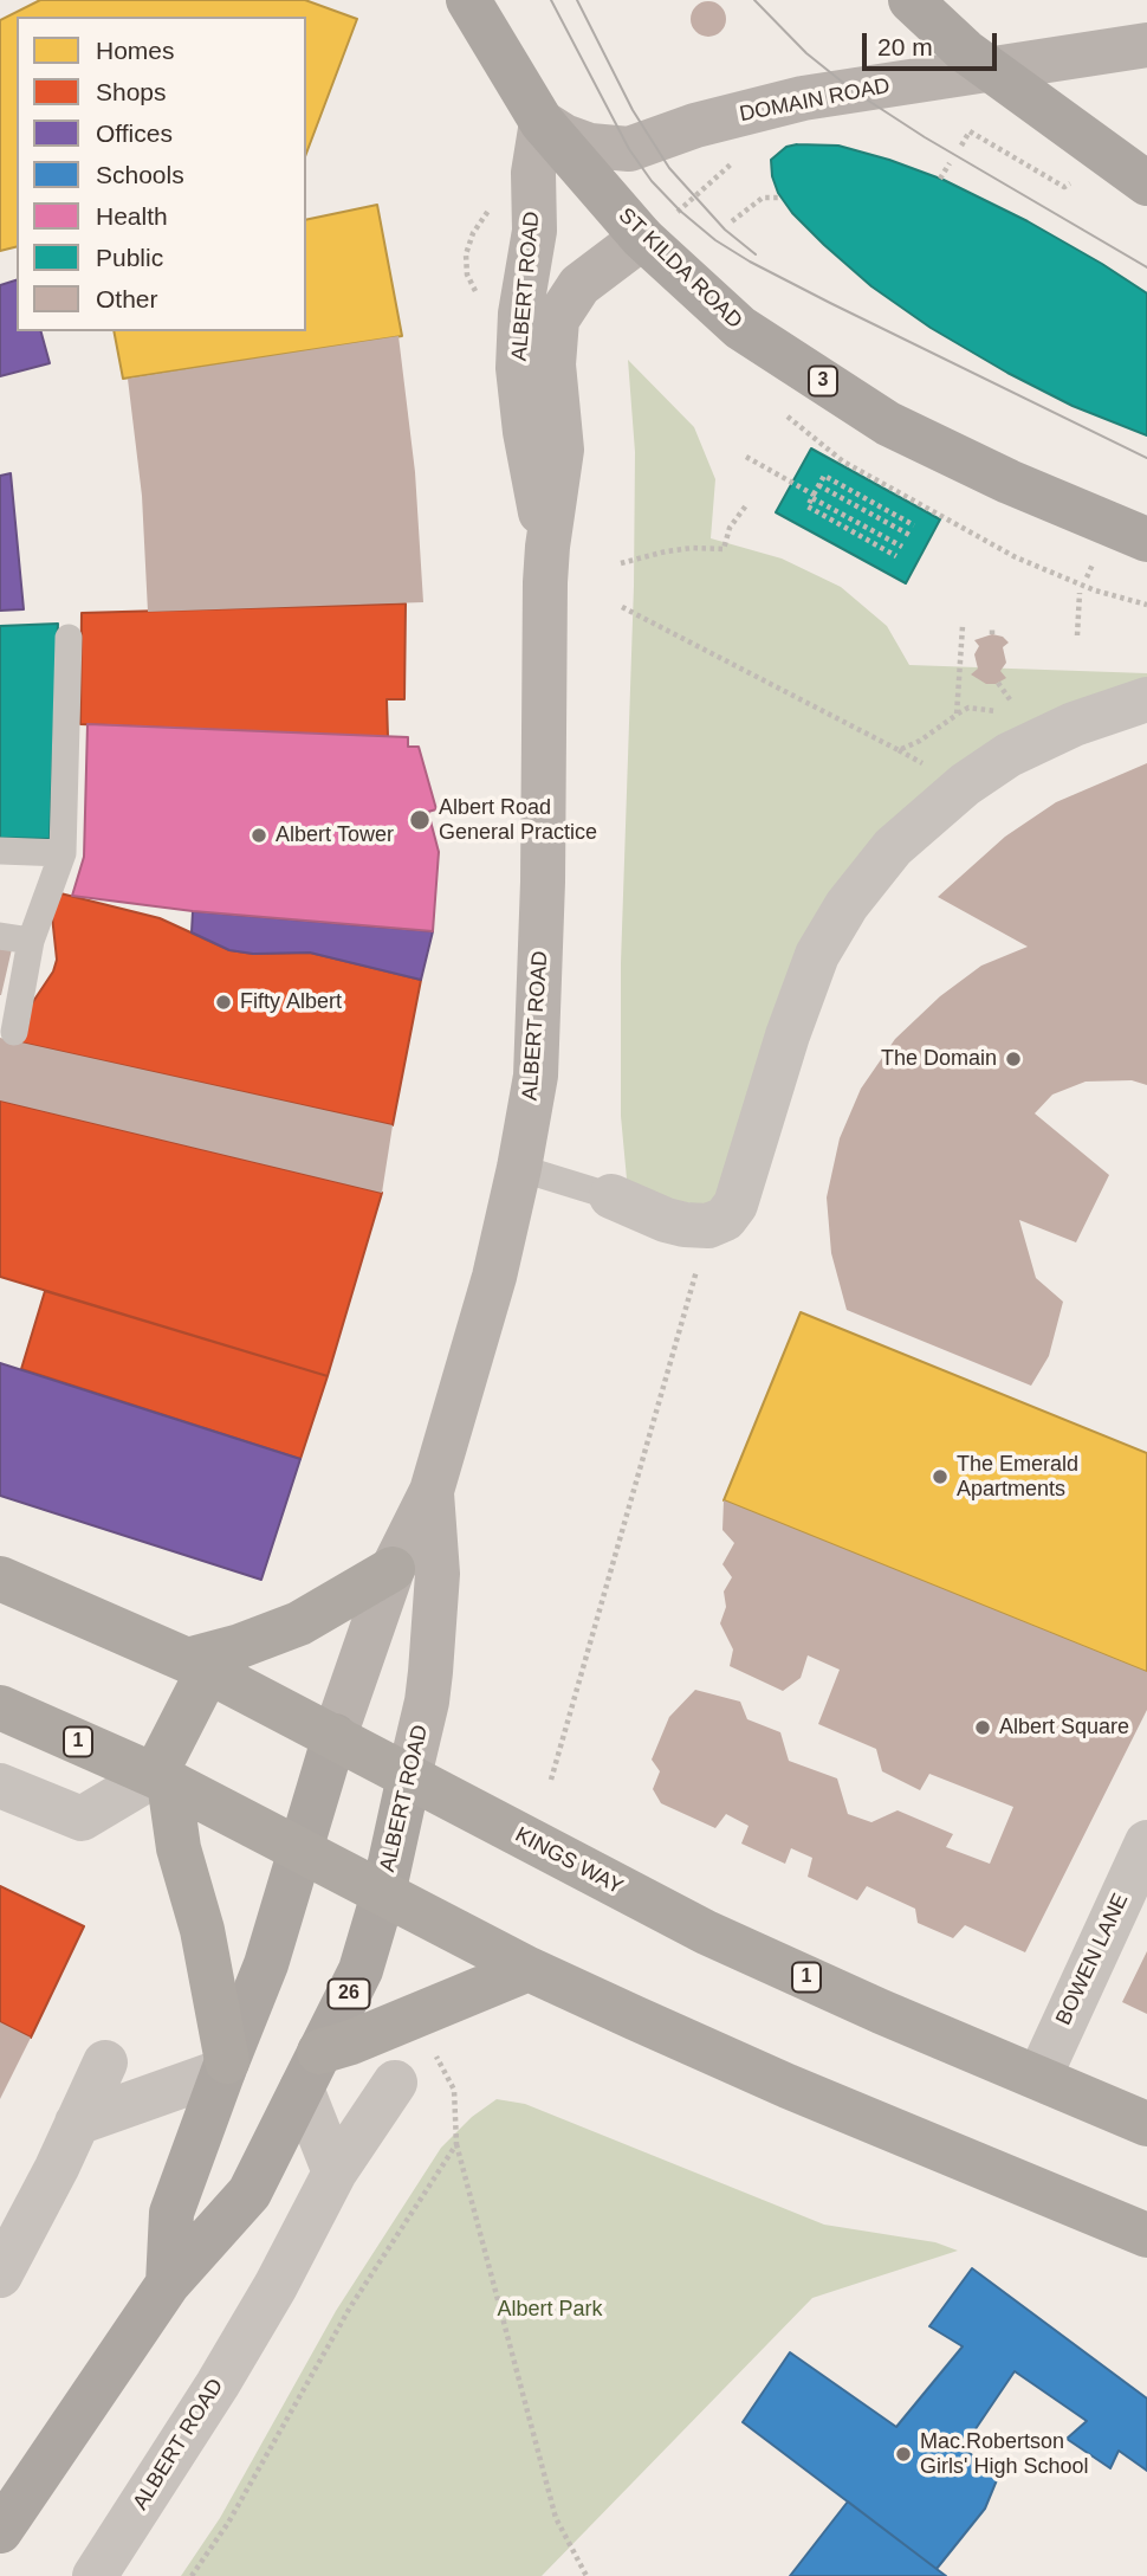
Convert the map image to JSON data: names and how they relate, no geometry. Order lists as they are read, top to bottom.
{
  "streets": {
    "highway": ["1", "KINGS WAY"],
    "main road": [
      "ST KILDA ROAD",
      "ALBERT ROAD",
      "3",
      "26"
    ],
    "street": ["DOMAIN ROAD", "BOWEN LANE"]
  },
  "crossings": [
    ["DOMAIN ROAD", "ST KILDA ROAD"],
    ["DOMAIN ROAD", "ALBERT ROAD"],
    ["ST KILDA ROAD", "ALBERT ROAD"],
    ["ALBERT ROAD", "1"],
    ["ALBERT ROAD", "KINGS WAY"],
    ["KINGS WAY", "BOWEN LANE"]
  ],
  "parks": ["Albert Park"],
  "places": [
    "Albert Road General Practice",
    "Albert Tower",
    "Fifty Albert",
    "The Domain",
    "The Emerald Apartments",
    "Albert Square",
    "Mac.Robertson Girls' High School"
  ],
  "legend": [
    "Homes",
    "Shops",
    "Offices",
    "Schools",
    "Health",
    "Public",
    "Other"
  ],
  "scale_bar": "20 m"
}
